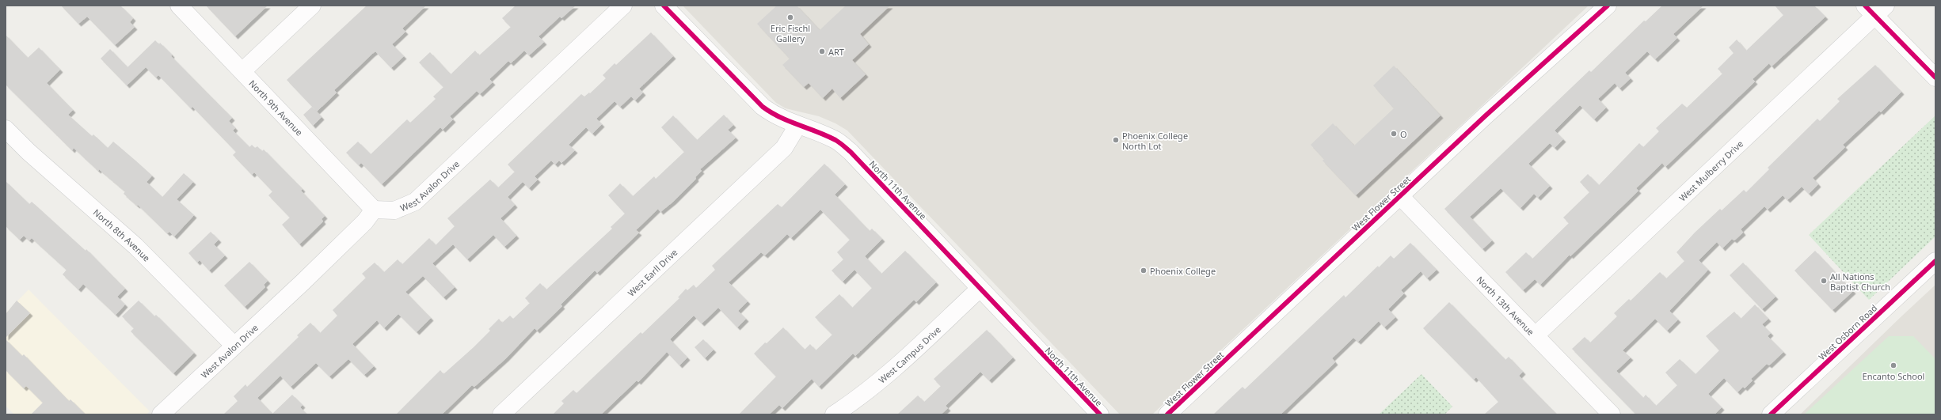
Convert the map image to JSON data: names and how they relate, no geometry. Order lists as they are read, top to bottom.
{
  "streets": {
    "street": [
      "North 9th Avenue",
      "West Mulberry Drive",
      "West Avalon Drive",
      "North 11th Avenue",
      "West Flower Street",
      "North 8th Avenue",
      "West Earll Drive",
      "North 13th Avenue",
      "West Osborn Road",
      "West Campus Drive"
    ]
  },
  "crossings": [
    ["North 9th Avenue", "West Avalon Drive"],
    ["West Mulberry Drive", "North 13th Avenue"],
    ["West Avalon Drive", "North 8th Avenue"],
    ["North 11th Avenue", "West Earll Drive"],
    ["North 11th Avenue", "West Campus Drive"],
    ["West Flower Street", "North 13th Avenue"]
  ],
  "places": [
    "Eric Fischl Gallery",
    "ART",
    "O",
    "Phoenix College North Lot",
    "Phoenix College",
    "All Nations Baptist Church",
    "Encanto School"
  ]
}
